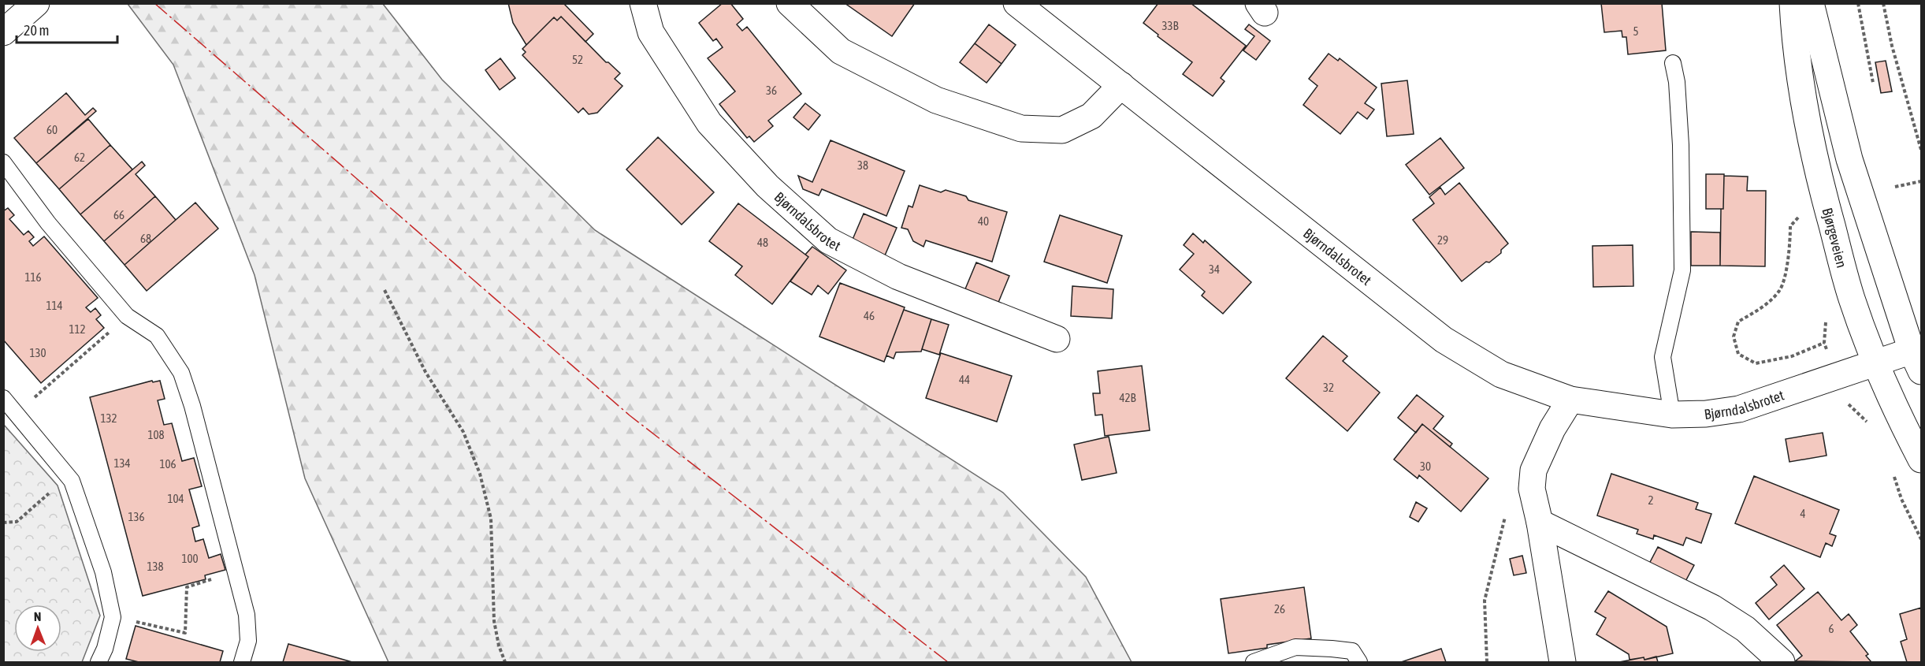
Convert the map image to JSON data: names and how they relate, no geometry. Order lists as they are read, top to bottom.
{
  "streets": {
    "street": ["Bjørndalsbrotet", "Bjørgeveien"]
  },
  "crossings": [
    ["Bjørndalsbrotet", "Bjørgeveien"]
  ],
  "house_numbers": [
    "33B",
    "5",
    "52",
    "36",
    "60",
    "62",
    "38",
    "66",
    "40",
    "68",
    "29",
    "48",
    "34",
    "116",
    "114",
    "46",
    "112",
    "130",
    "44",
    "32",
    "42B",
    "132",
    "108",
    "134",
    "106",
    "30",
    "104",
    "2",
    "4",
    "136",
    "100",
    "138",
    "26",
    "6"
  ],
  "scale_bar": "20 m",
  "north": "top"
}
